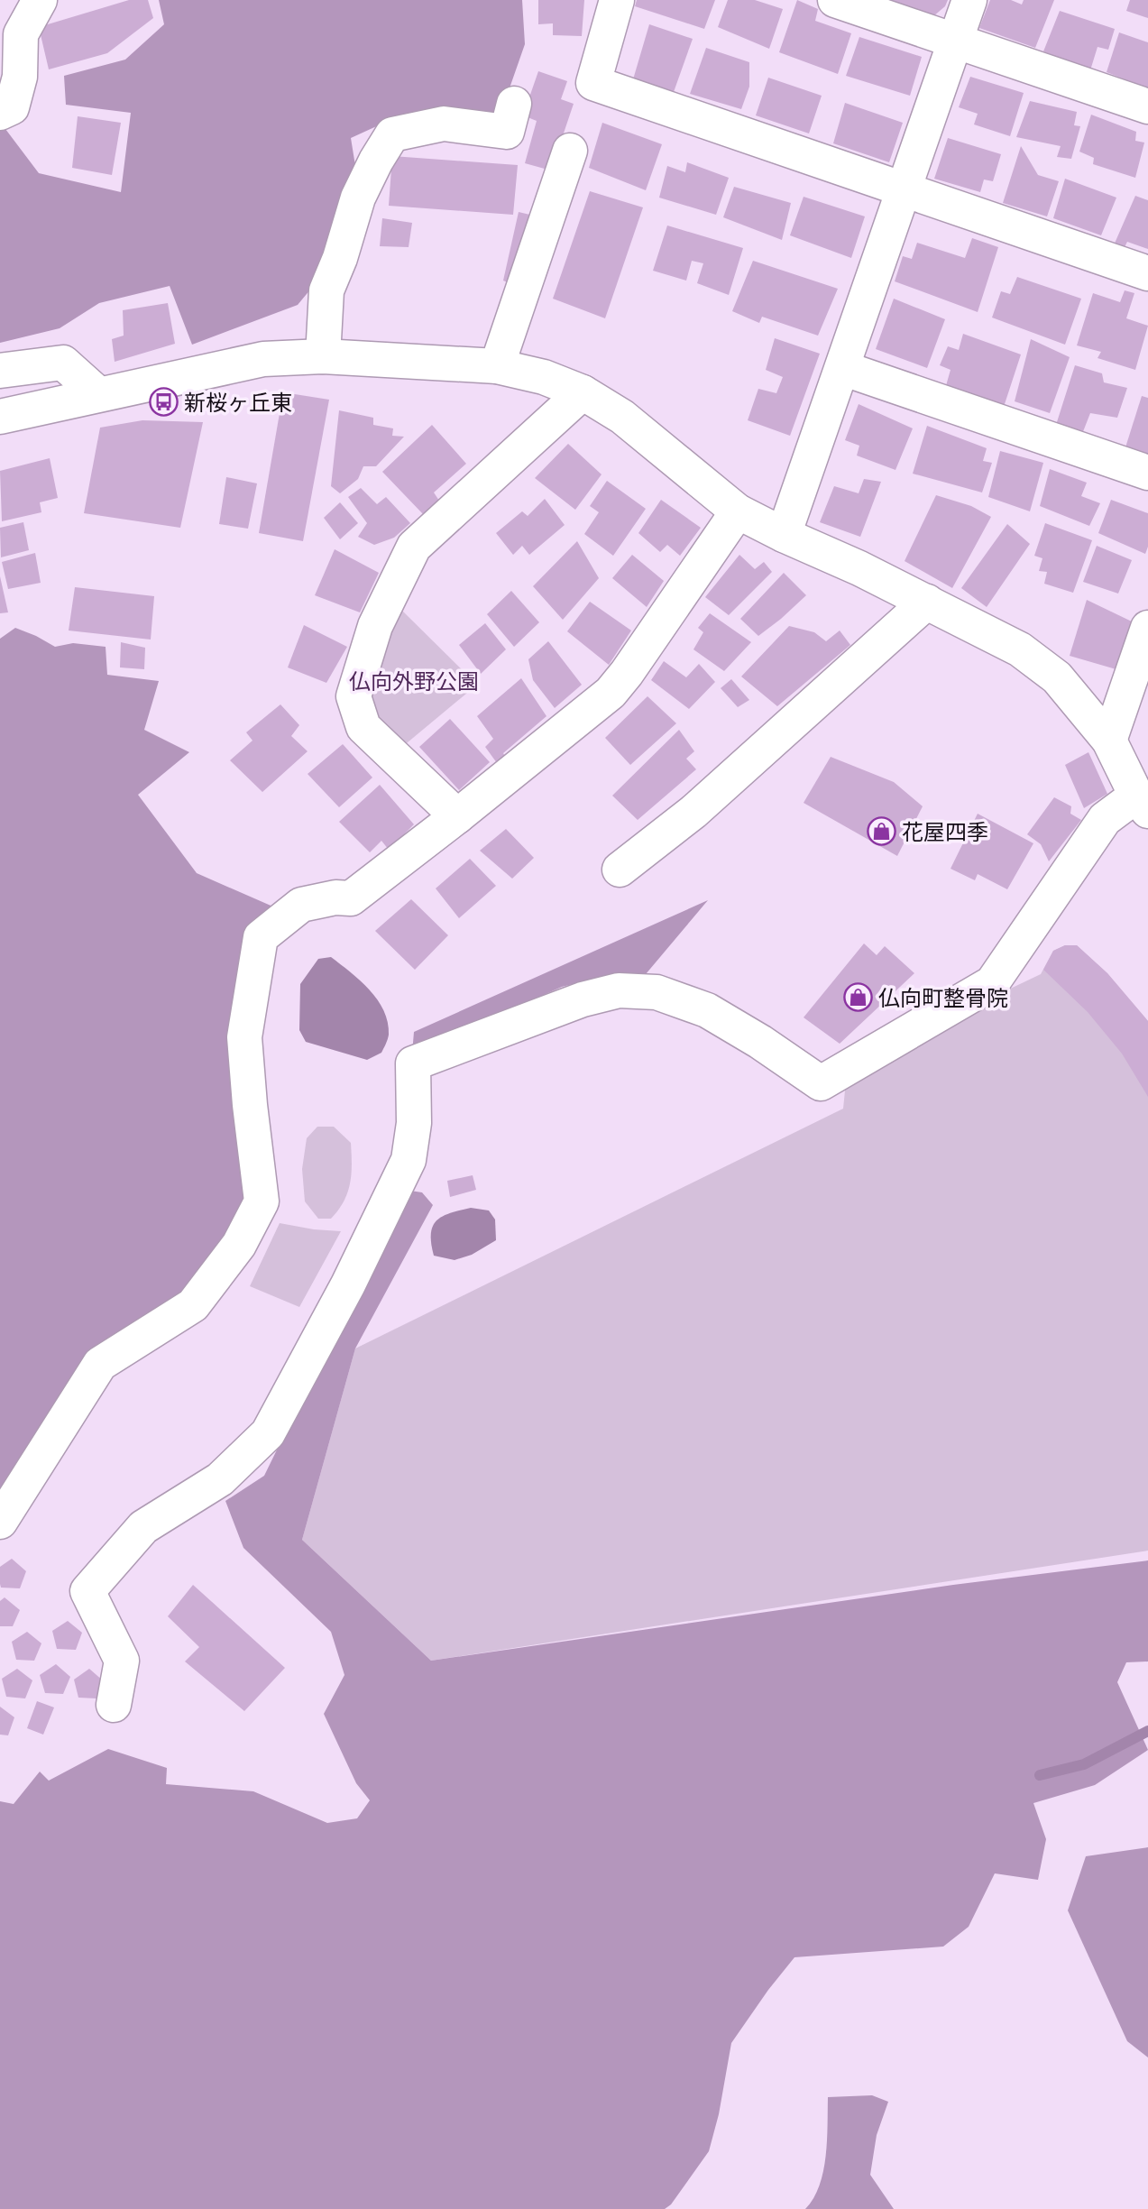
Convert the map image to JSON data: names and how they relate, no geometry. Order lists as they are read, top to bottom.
{
  "parks": ["仏向外野公園"],
  "places": {
    "bus stop": ["新桜ヶ丘東"],
    "shop": ["花屋四季", "仏向町整骨院"]
  }
}
